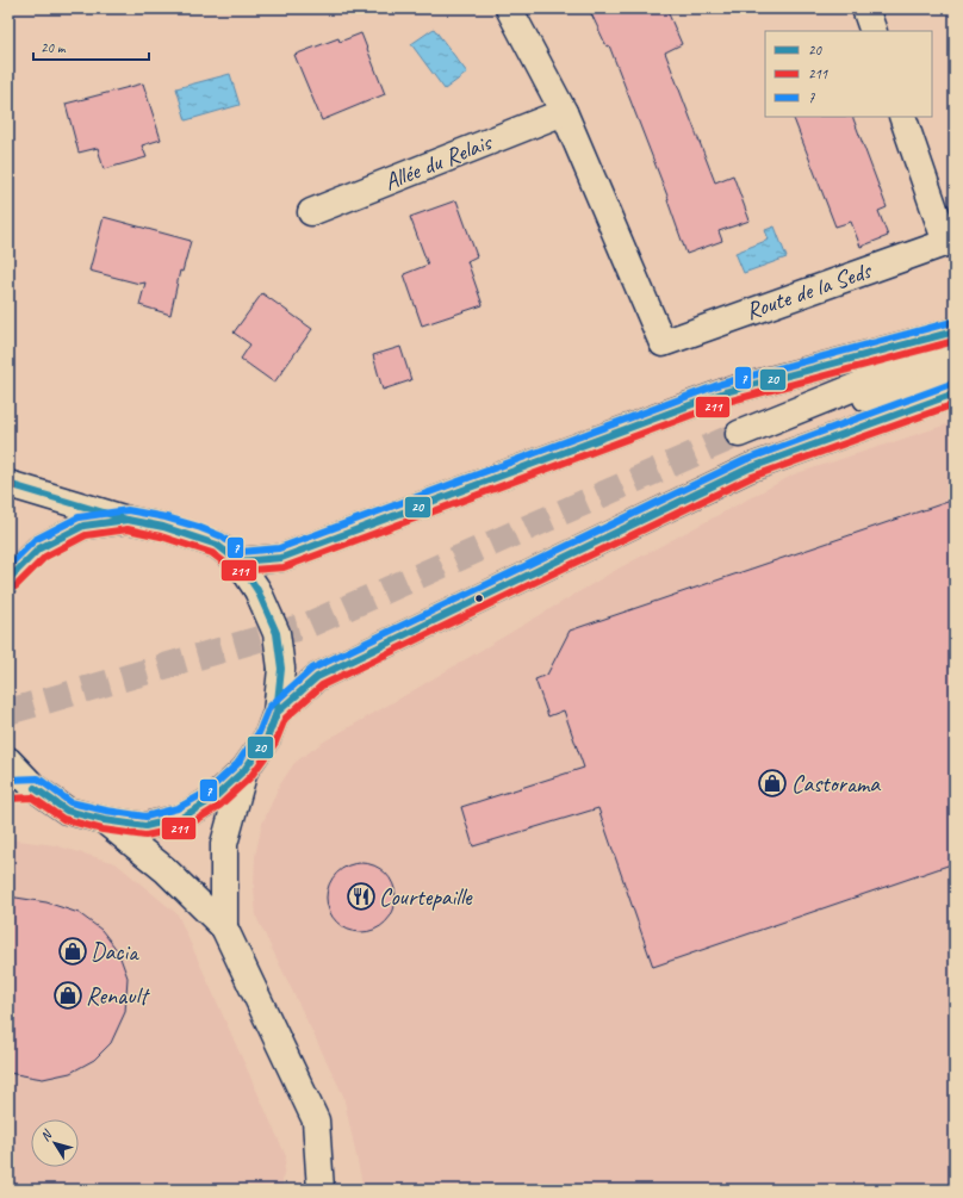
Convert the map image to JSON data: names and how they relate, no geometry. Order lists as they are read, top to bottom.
{
  "streets": {
    "main road": ["Allée du Relais", "Route de la Seds"]
  },
  "crossings": [
    ["Allée du Relais", "Route de la Seds"]
  ],
  "places": {
    "shop": ["Castorama", "Dacia", "Renault"],
    "restaurant": ["Courtepaille"]
  },
  "lines": ["transit line 7", "transit line 20", "transit line 211"],
  "legend": ["20", "211", "7"],
  "scale_bar": "20 m",
  "north": "top left"
}
